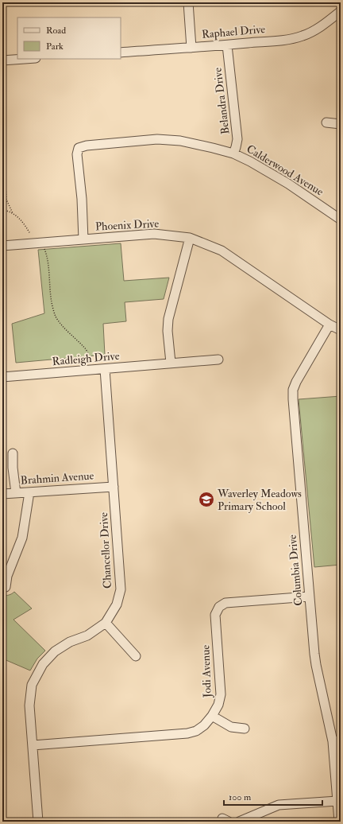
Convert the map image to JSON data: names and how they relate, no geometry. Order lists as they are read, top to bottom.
{
  "streets": {
    "street": [
      "Raphael Drive",
      "Belandra Drive",
      "Calderwood Avenue",
      "Phoenix Drive",
      "Radleigh Drive",
      "Brahmin Avenue",
      "Chancellor Drive",
      "Columbia Drive",
      "Jodi Avenue"
    ]
  },
  "crossings": [
    ["Raphael Drive", "Belandra Drive"],
    ["Belandra Drive", "Calderwood Avenue"],
    ["Calderwood Avenue", "Phoenix Drive"],
    ["Phoenix Drive", "Columbia Drive"],
    ["Radleigh Drive", "Chancellor Drive"],
    ["Brahmin Avenue", "Chancellor Drive"],
    ["Chancellor Drive", "Jodi Avenue"],
    ["Columbia Drive", "Jodi Avenue"]
  ],
  "places": {
    "school or university": ["Waverley Meadows Primary School"]
  },
  "legend": ["Road", "Park"],
  "scale_bar": "100 m"
}
